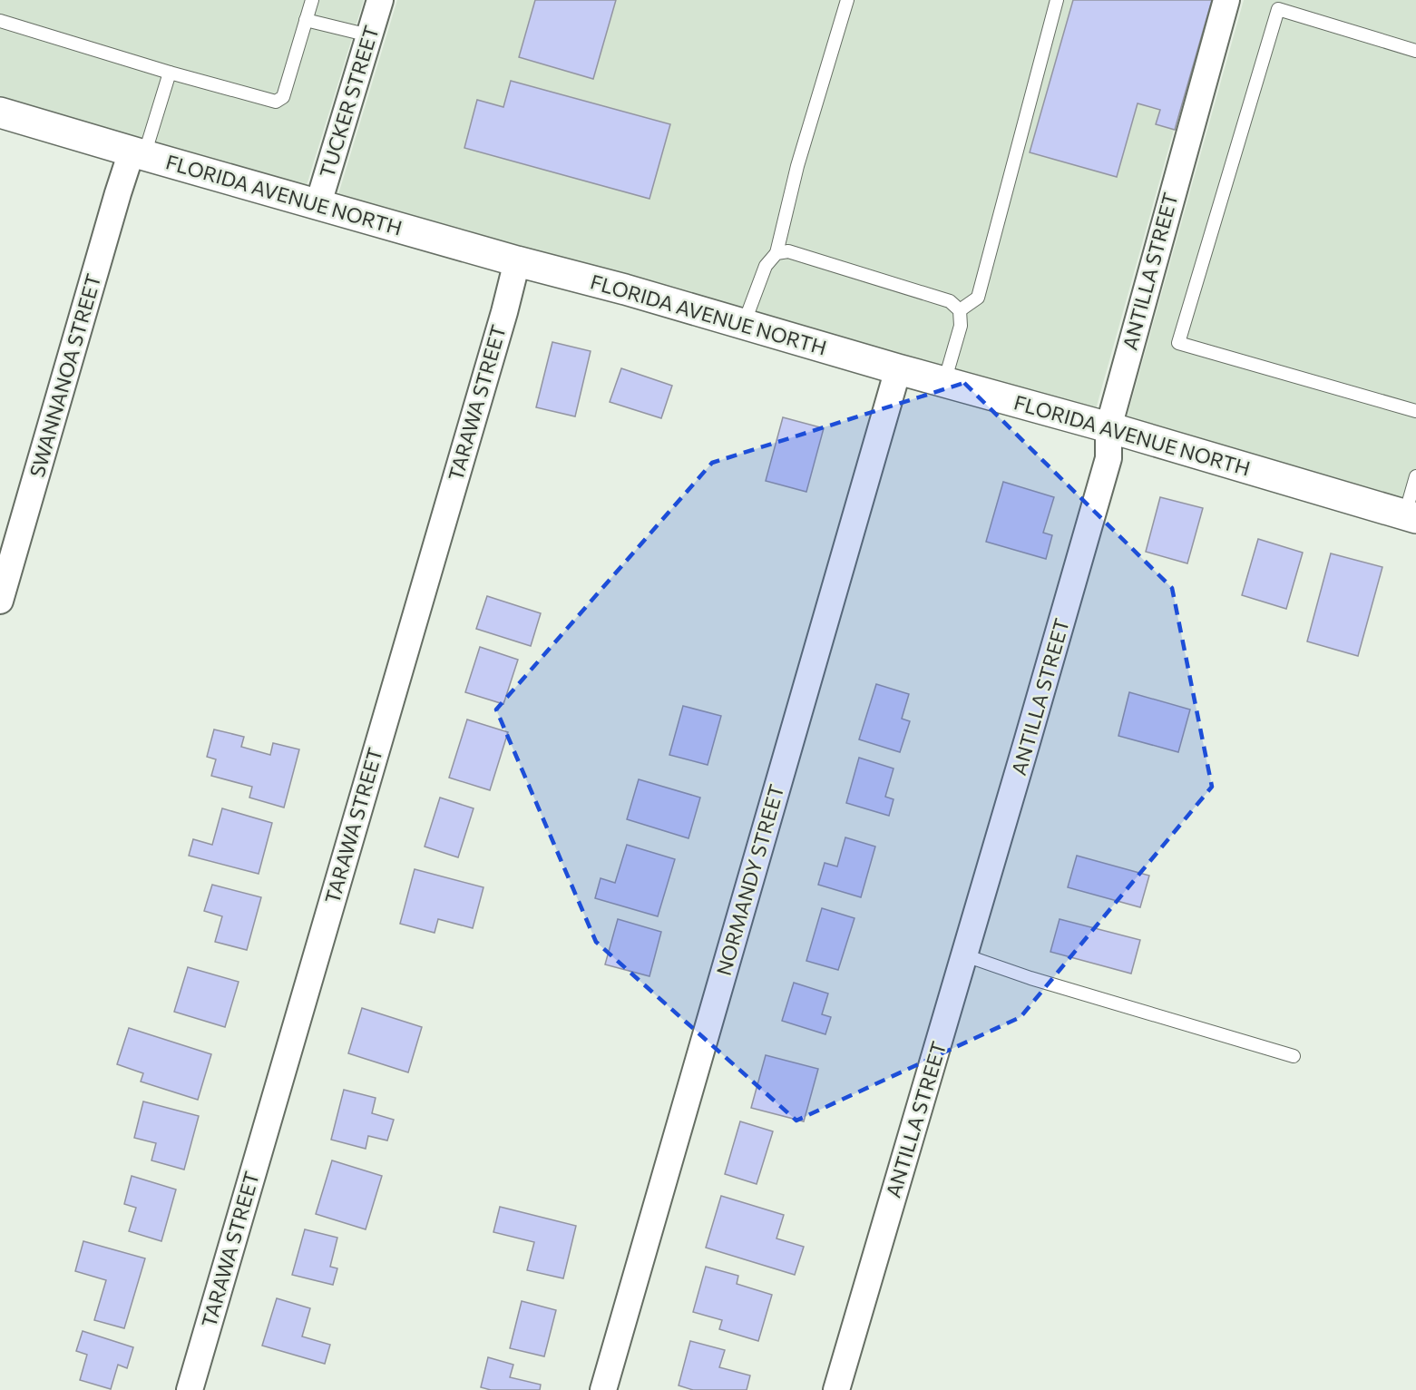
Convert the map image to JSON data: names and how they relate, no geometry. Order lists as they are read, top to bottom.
{
  "streets": {
    "street": [
      "TUCKER STREET",
      "FLORIDA AVENUE NORTH",
      "ANTILLA STREET",
      "SWANNANOA STREET",
      "TARAWA STREET",
      "NORMANDY STREET"
    ]
  },
  "crossings": [
    ["TUCKER STREET", "FLORIDA AVENUE NORTH"],
    ["FLORIDA AVENUE NORTH", "ANTILLA STREET"],
    ["FLORIDA AVENUE NORTH", "SWANNANOA STREET"],
    ["FLORIDA AVENUE NORTH", "TARAWA STREET"],
    ["FLORIDA AVENUE NORTH", "NORMANDY STREET"]
  ]
}
